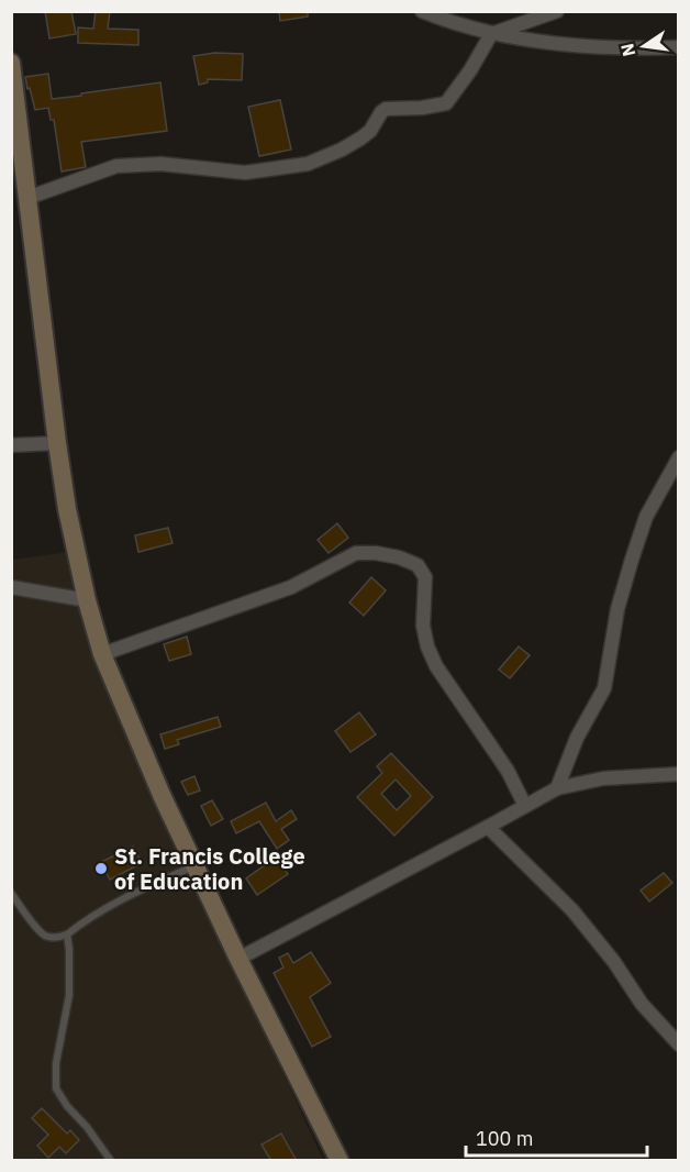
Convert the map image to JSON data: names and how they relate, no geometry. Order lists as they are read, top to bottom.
{
  "places": ["St. Francis College of Education"],
  "scale_bar": "100 m",
  "north": "left"
}
